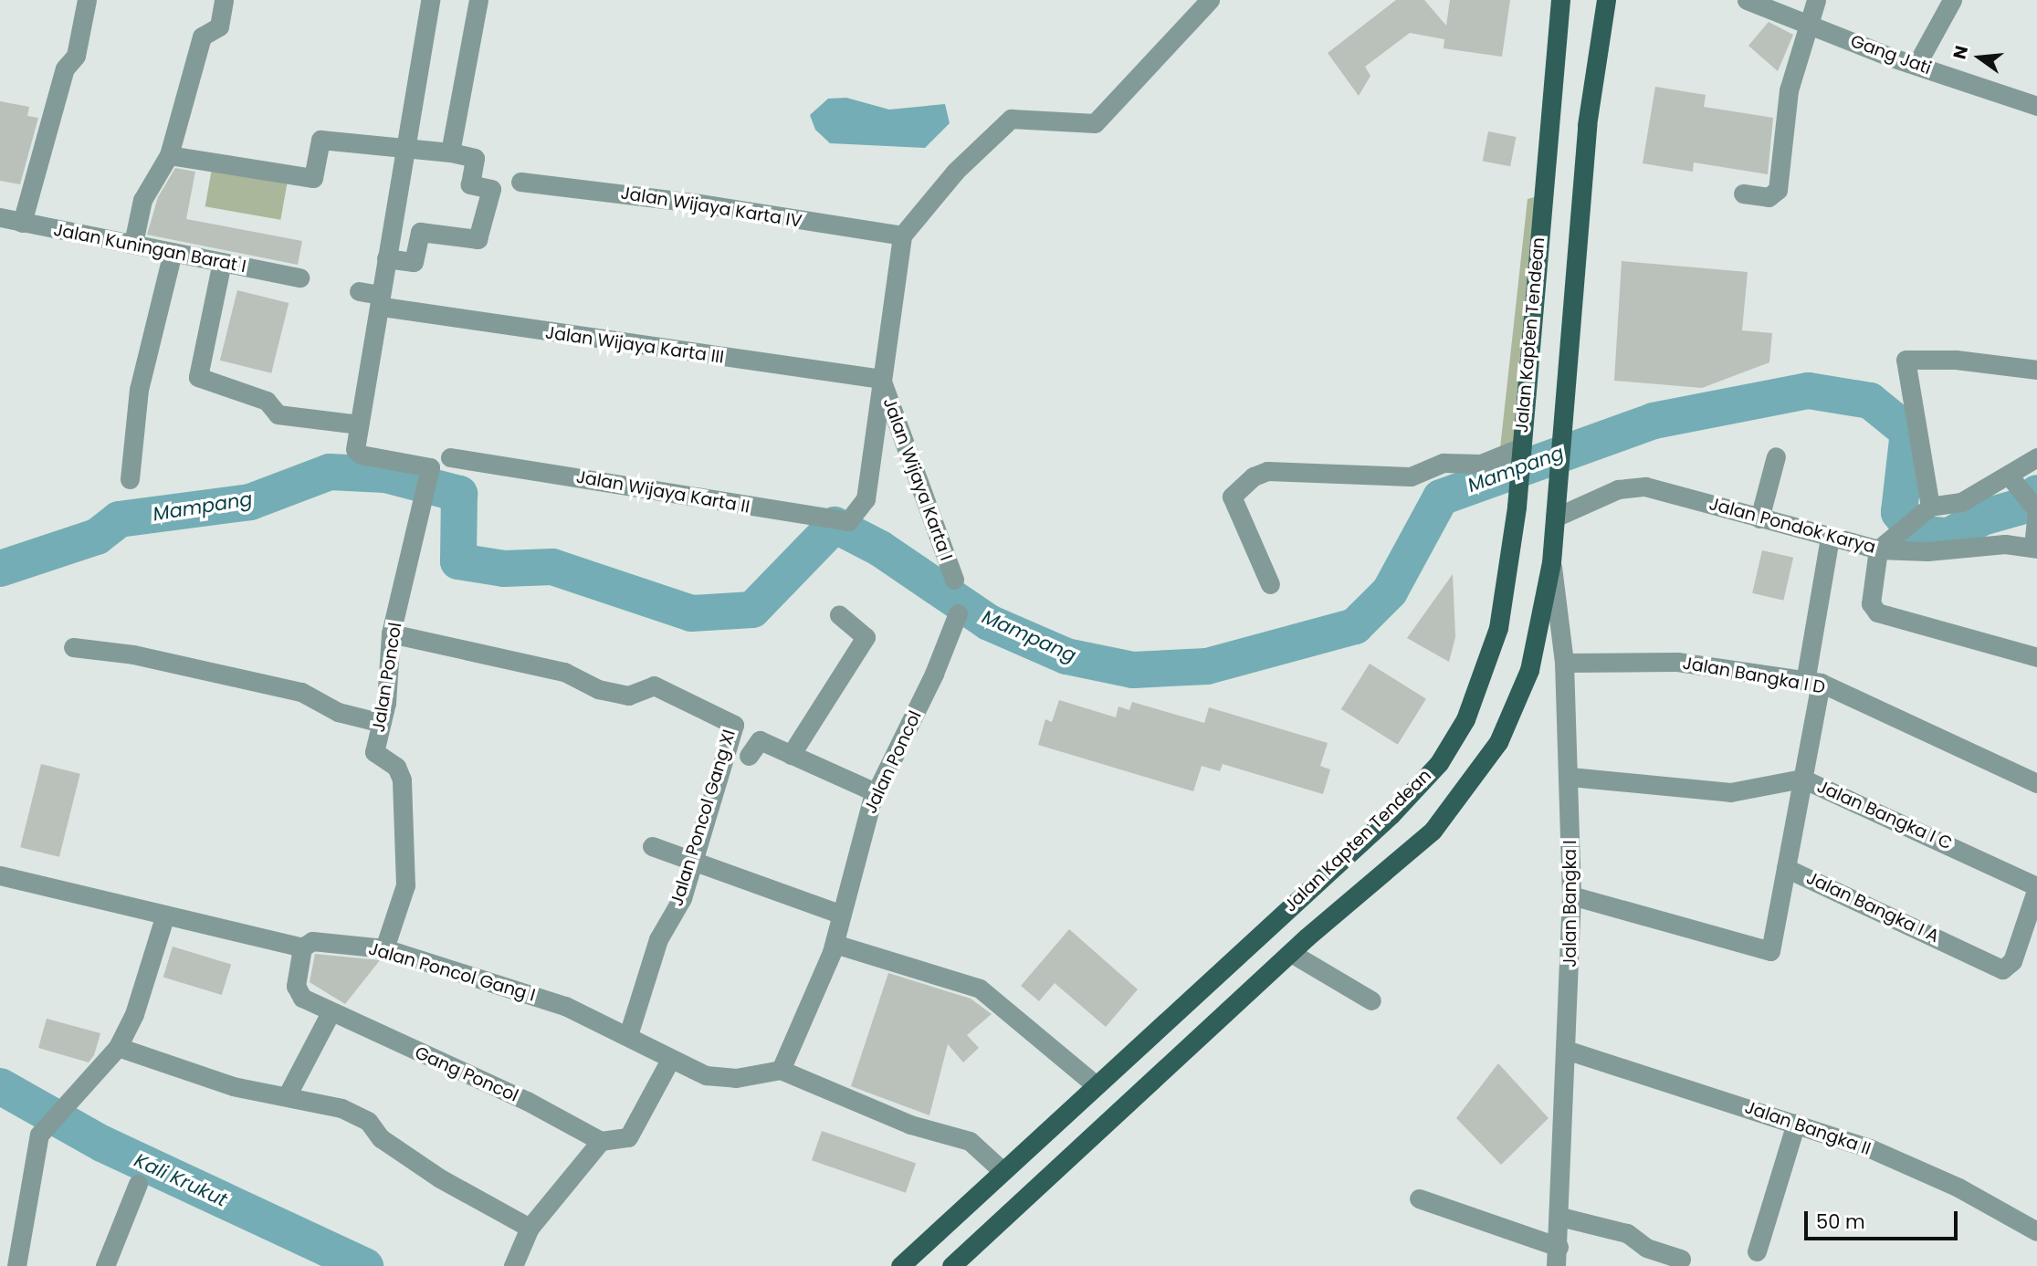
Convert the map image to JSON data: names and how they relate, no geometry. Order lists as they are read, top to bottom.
{
  "streets": {
    "main road": ["Jalan Kapten Tendean"],
    "street": [
      "Gang Jati",
      "Jalan Wijaya Karta IV",
      "Jalan Kuningan Barat I",
      "Jalan Wijaya Karta III",
      "Jalan Wijaya Karta I",
      "Jalan Wijaya Karta II",
      "Jalan Pondok Karya",
      "Jalan Bangka I D",
      "Jalan Poncol",
      "Jalan Bangka I C",
      "Jalan Poncol Gang XI",
      "Jalan Bangka I",
      "Jalan Bangka I A",
      "Jalan Poncol Gang I",
      "Gang Poncol",
      "Jalan Bangka II"
    ]
  },
  "crossings": [
    ["Jalan Wijaya Karta IV", "Jalan Wijaya Karta I"],
    ["Jalan Kapten Tendean", "Jalan Pondok Karya"],
    ["Jalan Kapten Tendean", "Jalan Bangka I"],
    ["Jalan Wijaya Karta III", "Jalan Wijaya Karta I"],
    ["Jalan Wijaya Karta I", "Jalan Wijaya Karta II"],
    ["Jalan Bangka I D", "Jalan Bangka I"],
    ["Jalan Poncol", "Jalan Poncol Gang XI"],
    ["Jalan Poncol", "Jalan Poncol Gang I"],
    ["Jalan Bangka I C", "Jalan Bangka I"],
    ["Jalan Bangka I C", "Jalan Bangka I A"],
    ["Jalan Poncol Gang XI", "Jalan Poncol Gang I"],
    ["Jalan Bangka I", "Jalan Bangka I A"],
    ["Jalan Bangka I", "Jalan Bangka II"],
    ["Jalan Poncol Gang I", "Gang Poncol"]
  ],
  "water": ["Mampang", "Kali Krukut"],
  "scale_bar": "50 m",
  "north": "left"
}
